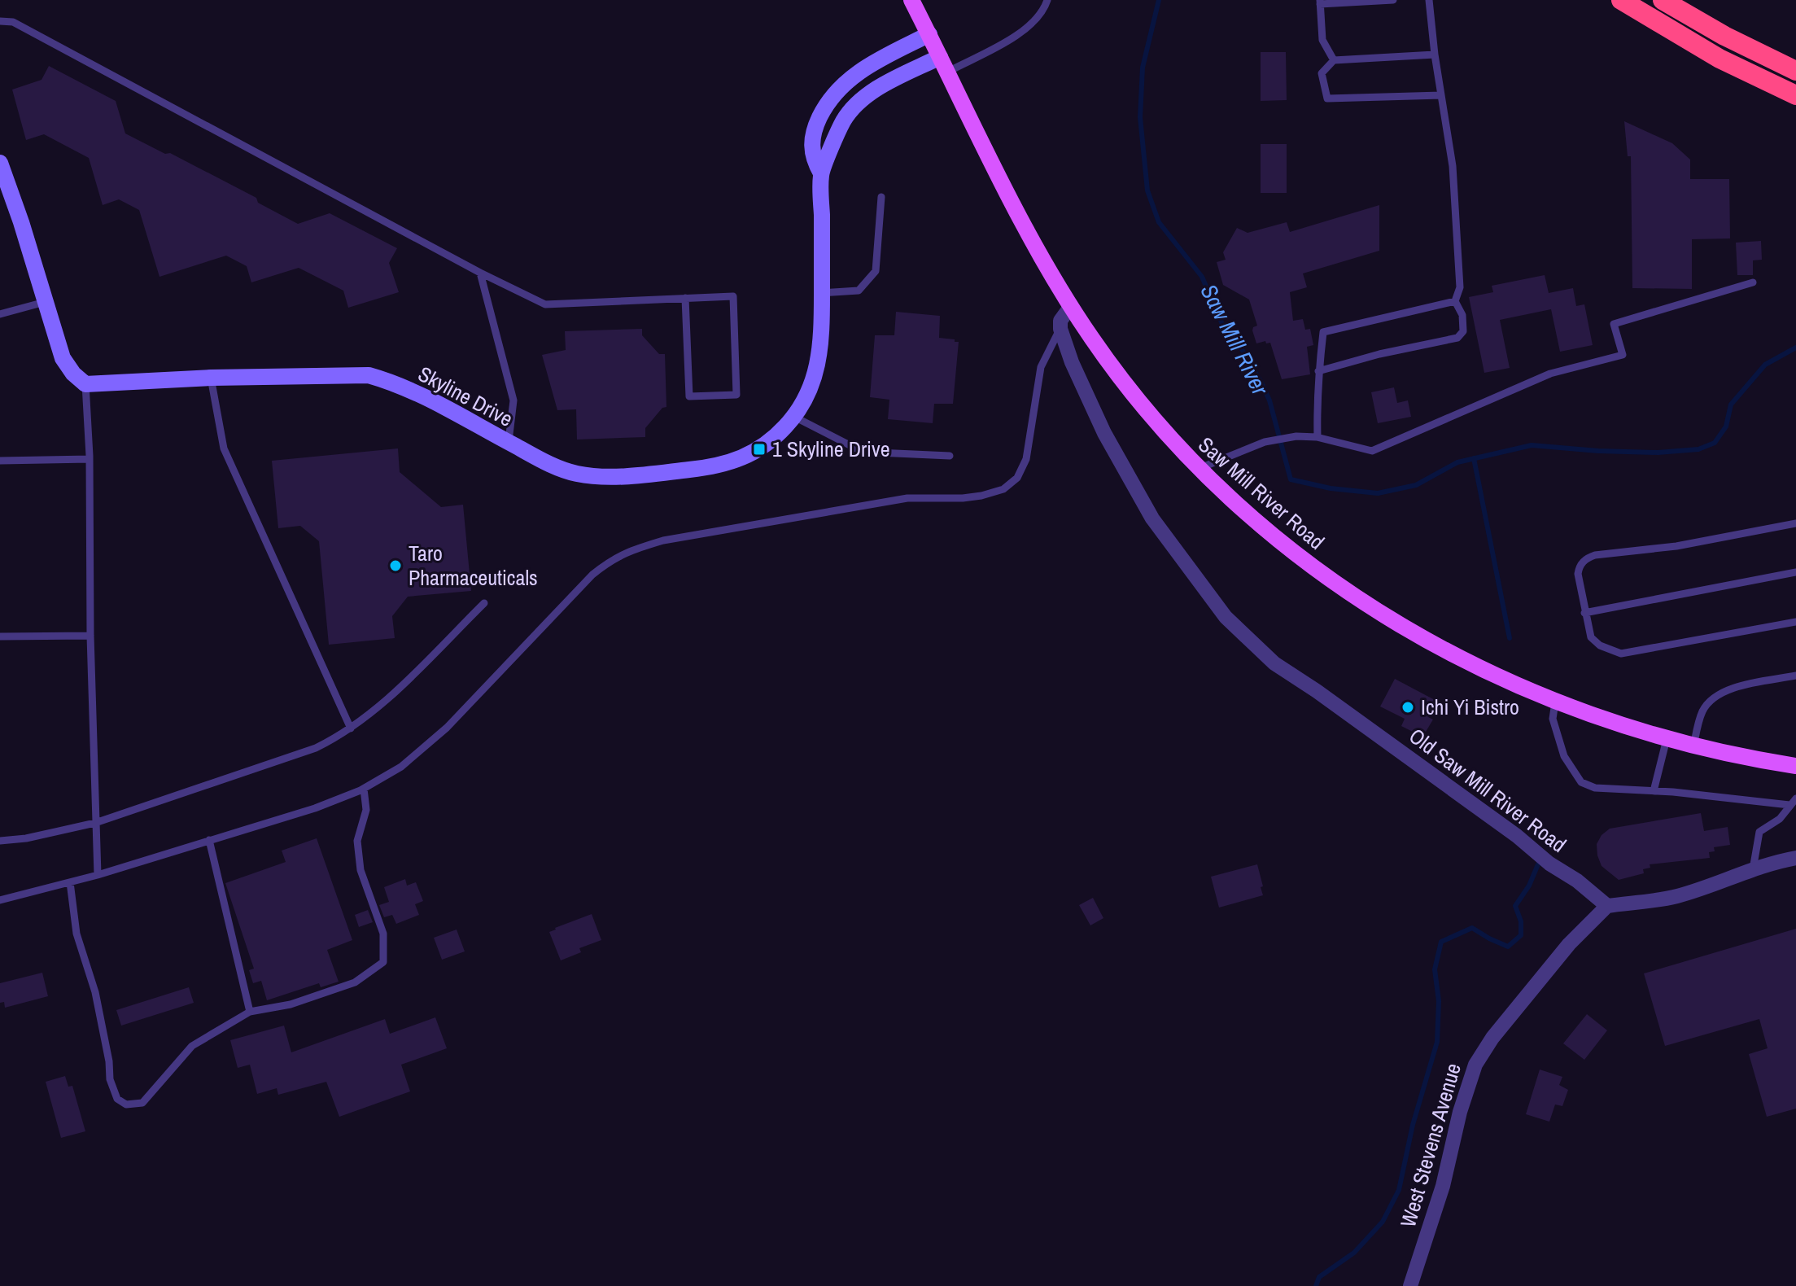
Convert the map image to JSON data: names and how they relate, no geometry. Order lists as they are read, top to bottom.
{
  "streets": {
    "main road": ["Saw Mill River Road"],
    "street": ["Skyline Drive", "Old Saw Mill River Road", "West Stevens Avenue"]
  },
  "crossings": [
    ["Skyline Drive", "Saw Mill River Road"],
    ["Old Saw Mill River Road", "West Stevens Avenue"]
  ],
  "water": ["Saw Mill River"],
  "places": {
    "transit": ["1 Skyline Drive"],
    "other": ["Taro Pharmaceuticals", "Ichi Yi Bistro"]
  }
}
